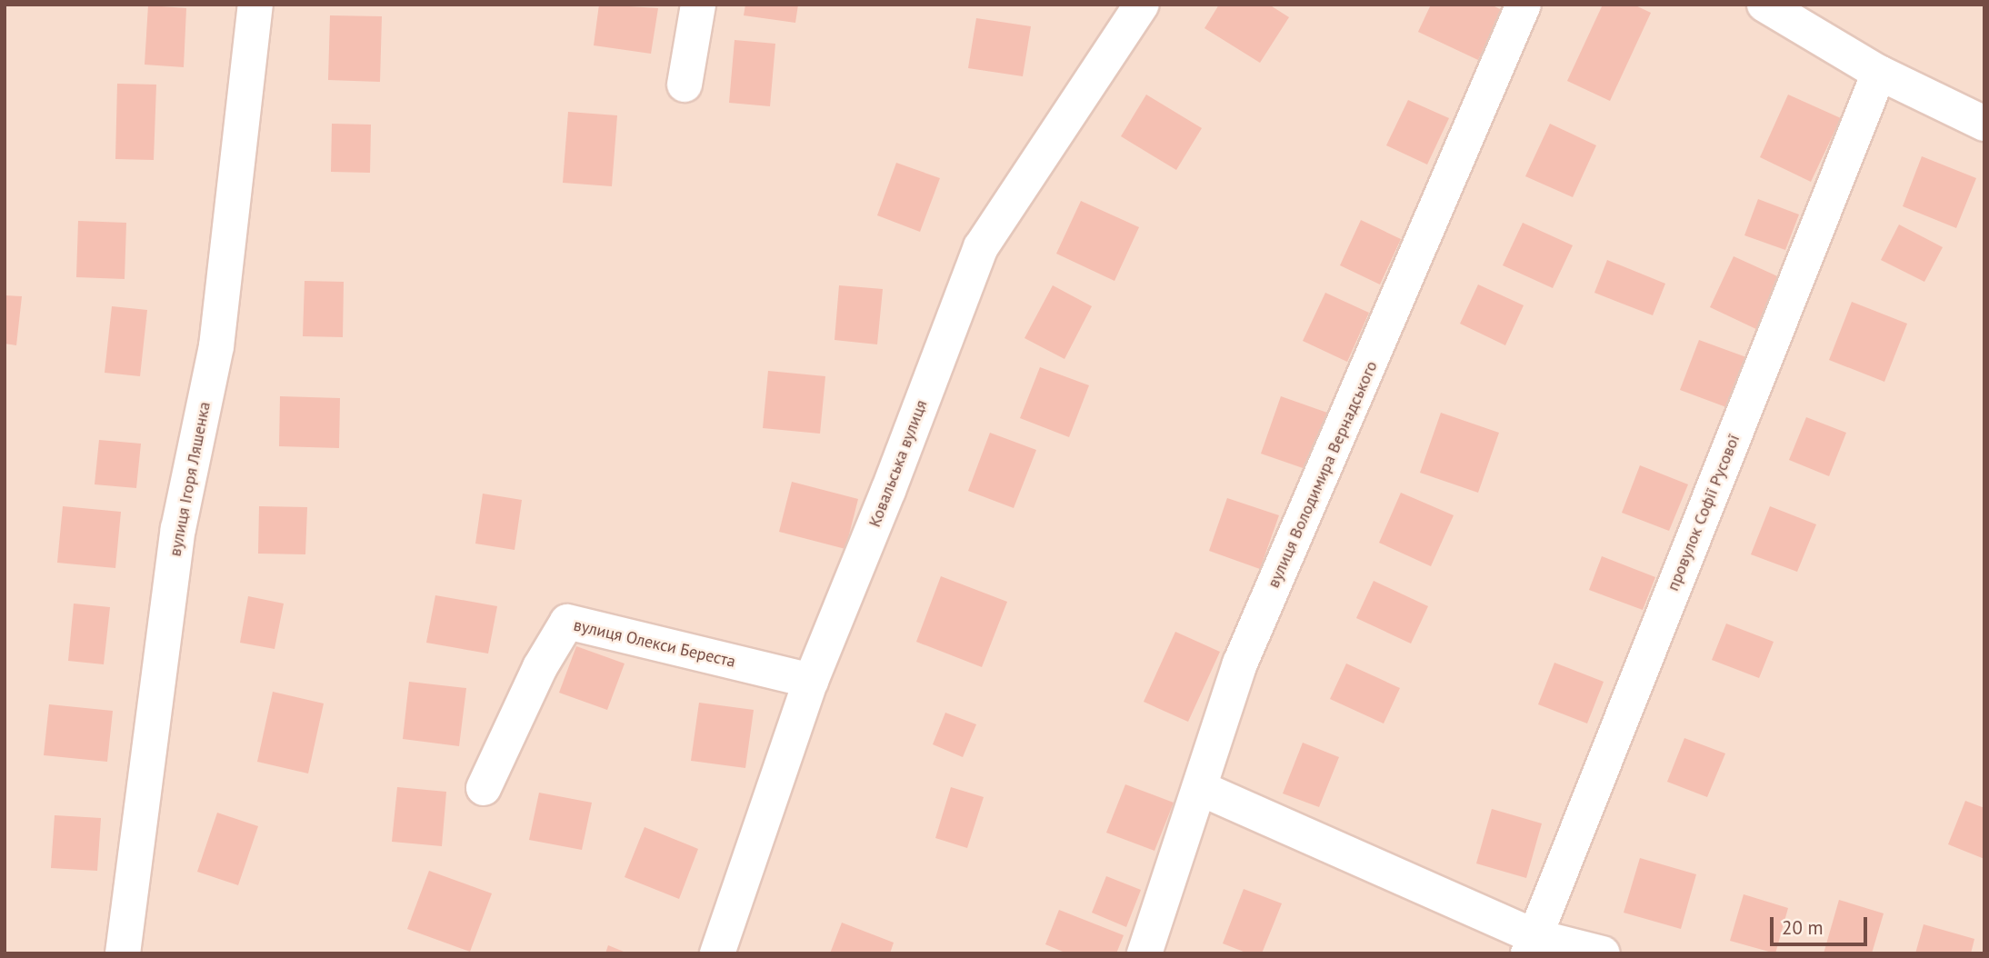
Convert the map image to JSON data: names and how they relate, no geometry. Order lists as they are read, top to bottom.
{
  "streets": {
    "street": [
      "Ковальська вулиця",
      "вулиця Володимира Вернадського",
      "вулиця Ігоря Ляшенка",
      "провулок Софії Русової",
      "вулиця Олекси Береста"
    ]
  },
  "crossings": [
    ["Ковальська вулиця", "вулиця Олекси Береста"]
  ],
  "scale_bar": "20 m"
}
